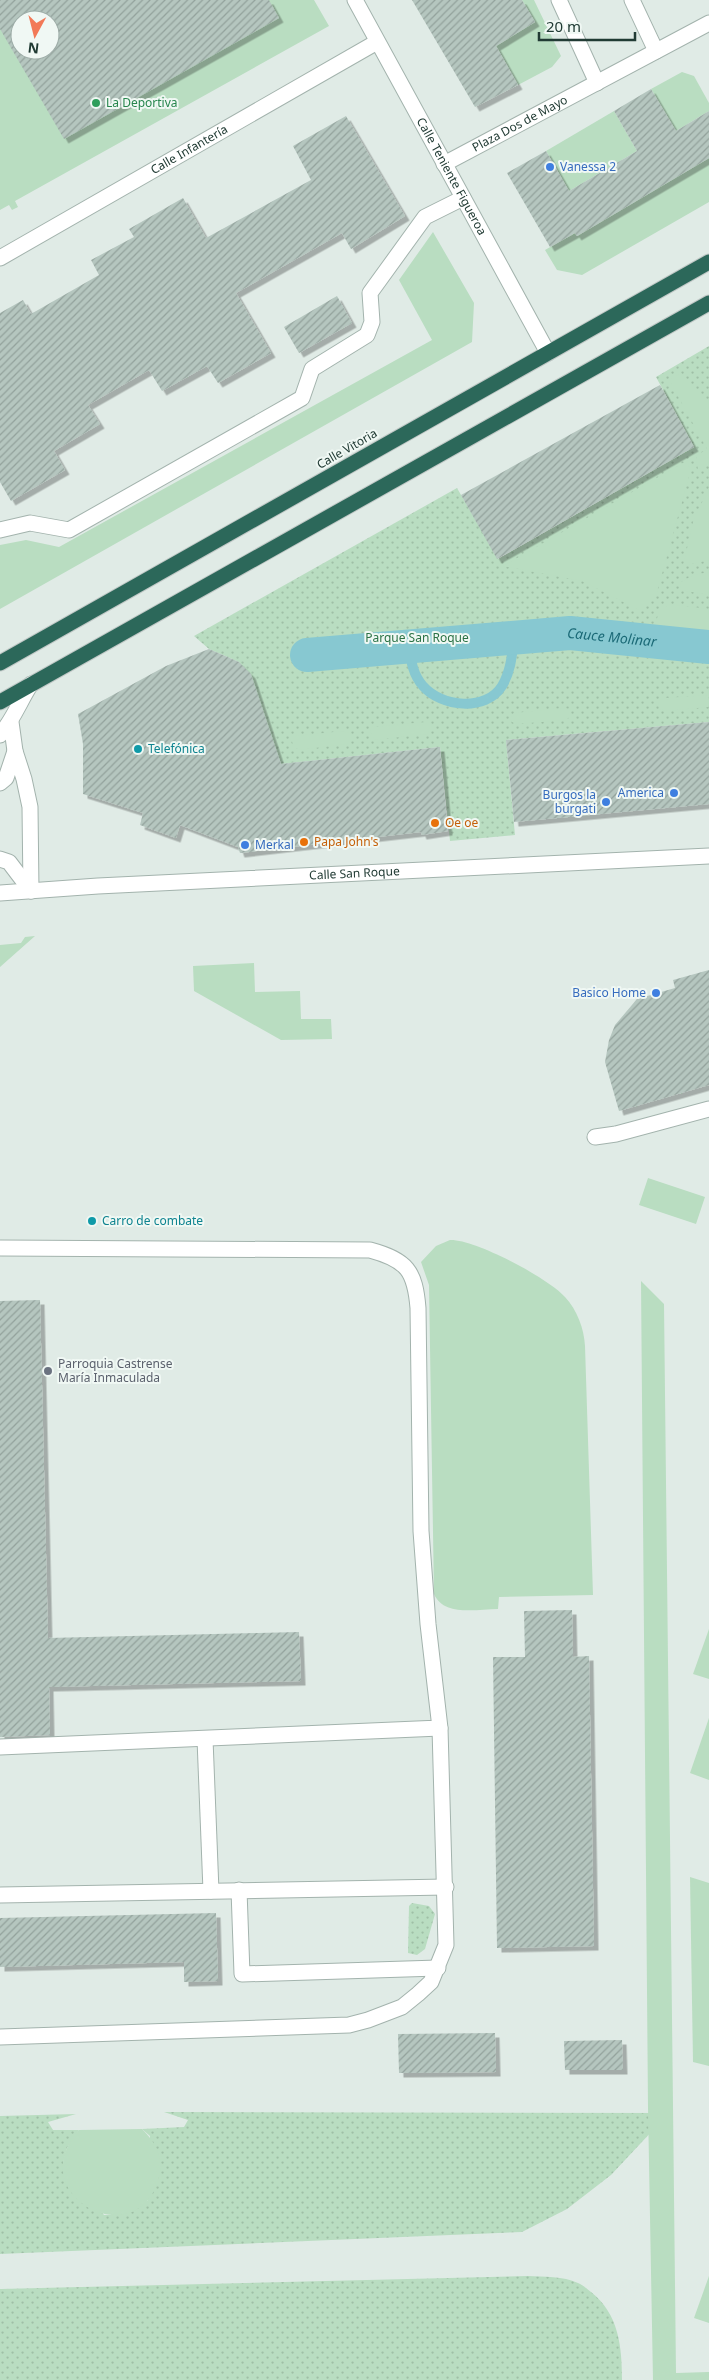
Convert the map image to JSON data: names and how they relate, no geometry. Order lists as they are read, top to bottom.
{
  "streets": {
    "highway": ["Calle Vitoria"],
    "street": [
      "Plaza Dos de Mayo",
      "Calle Infantería",
      "Calle Teniente Figueroa",
      "Calle San Roque"
    ]
  },
  "crossings": [
    ["Plaza Dos de Mayo", "Calle Teniente Figueroa"],
    ["Calle Infantería", "Calle Teniente Figueroa"],
    ["Calle Teniente Figueroa", "Calle Vitoria"]
  ],
  "water": ["Cauce Molinar"],
  "parks": ["Parque San Roque"],
  "places": [
    "La Deportiva",
    "Vanessa 2",
    "Telefónica",
    "America",
    "Burgos la burgati",
    "Oe oe",
    "Papa John's",
    "Merkal",
    "Basico Home",
    "Carro de combate",
    "Parroquia Castrense María Inmaculada"
  ],
  "scale_bar": "20 m",
  "north": "bottom"
}
